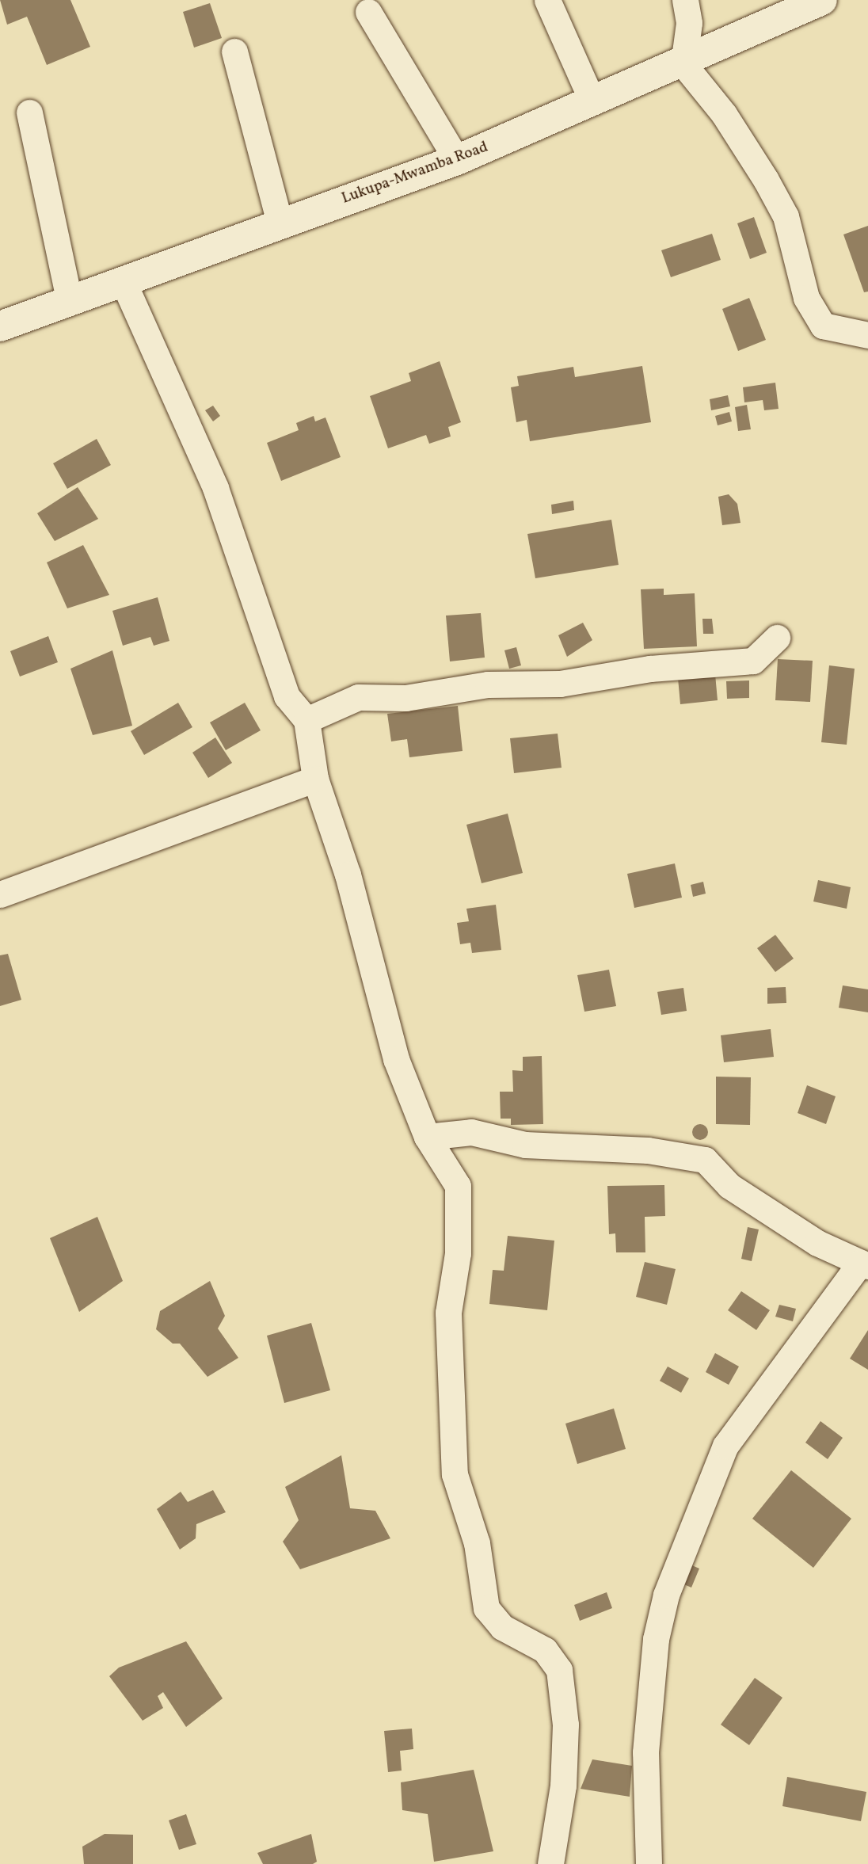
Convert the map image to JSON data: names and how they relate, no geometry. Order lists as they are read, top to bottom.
{
  "streets": {
    "street": ["Lukupa-Mwamba Road"]
  }
}
